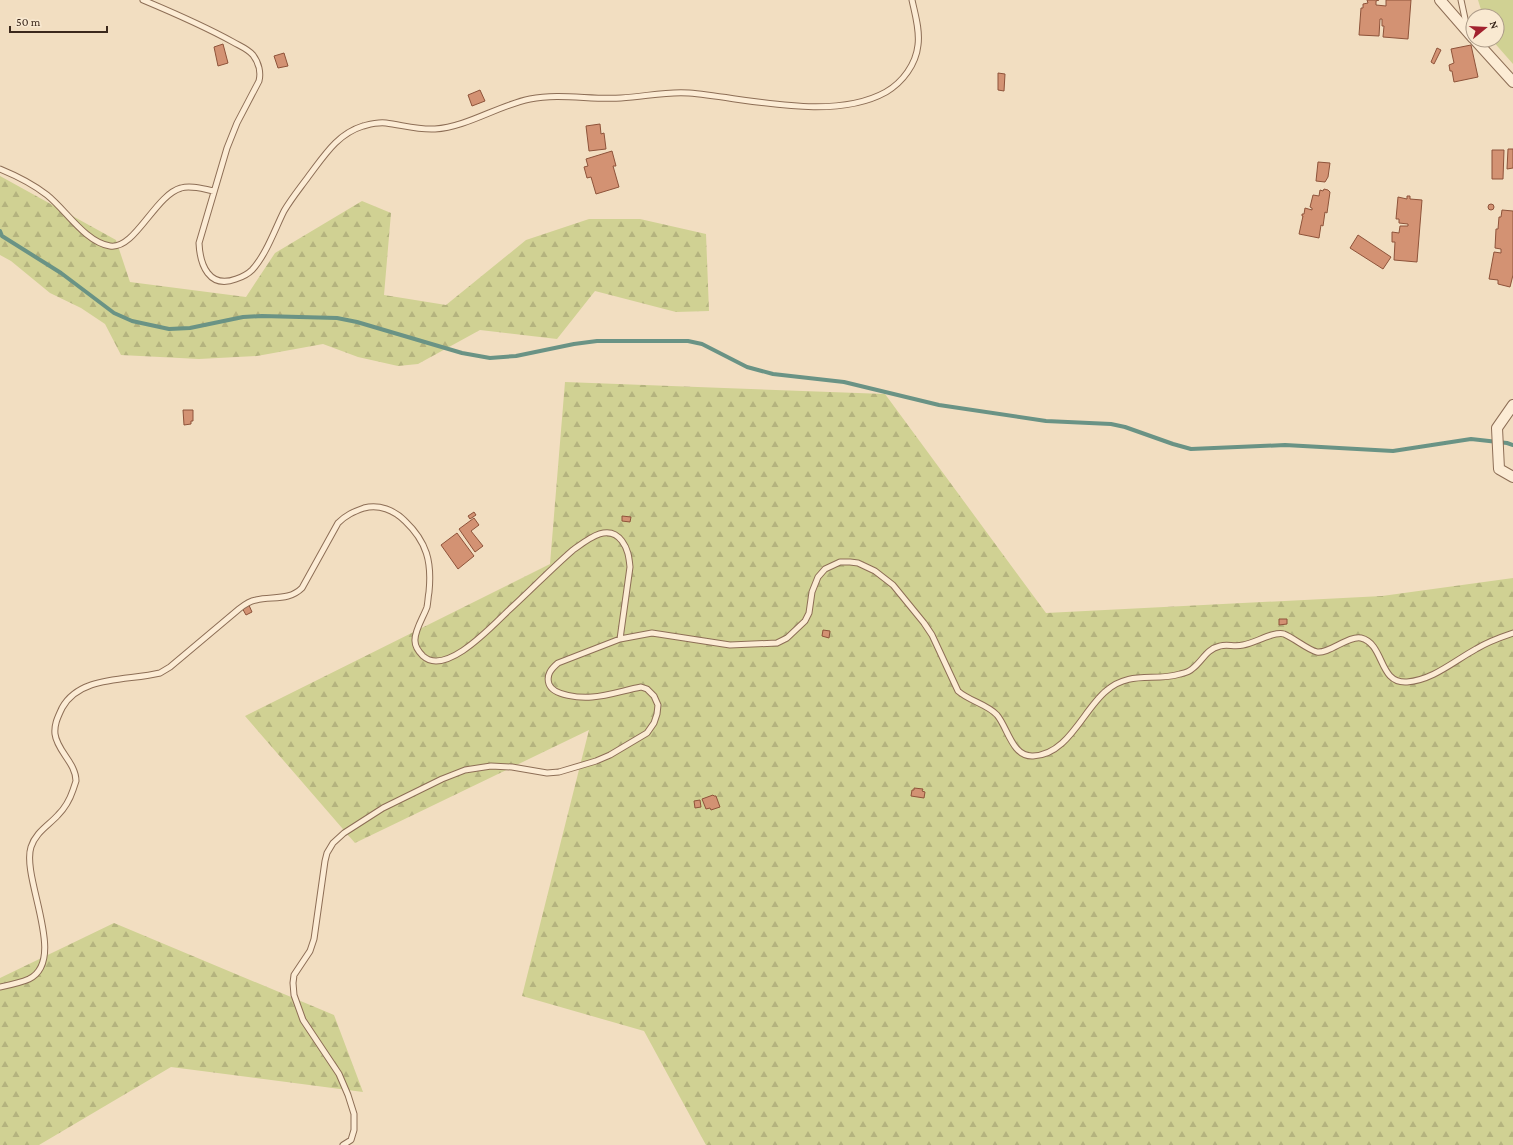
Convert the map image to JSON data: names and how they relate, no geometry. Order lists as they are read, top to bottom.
{
  "scale_bar": "50 m",
  "north": "right"
}
